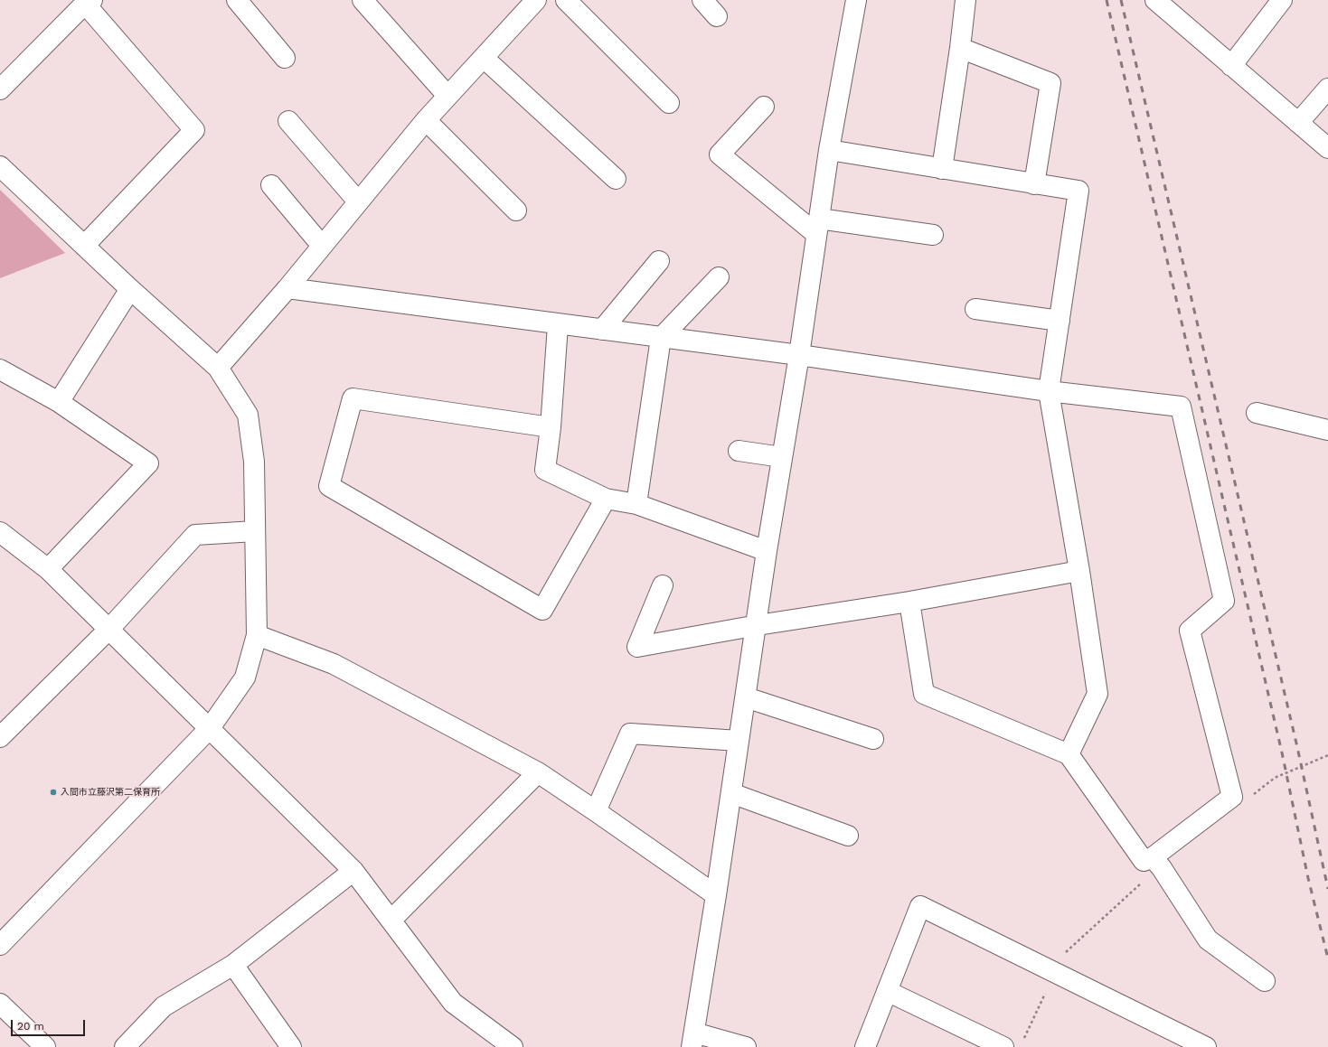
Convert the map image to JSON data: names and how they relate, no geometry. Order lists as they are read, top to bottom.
{
  "places": ["入間市立藤沢第二保育所"],
  "scale_bar": "20 m"
}
